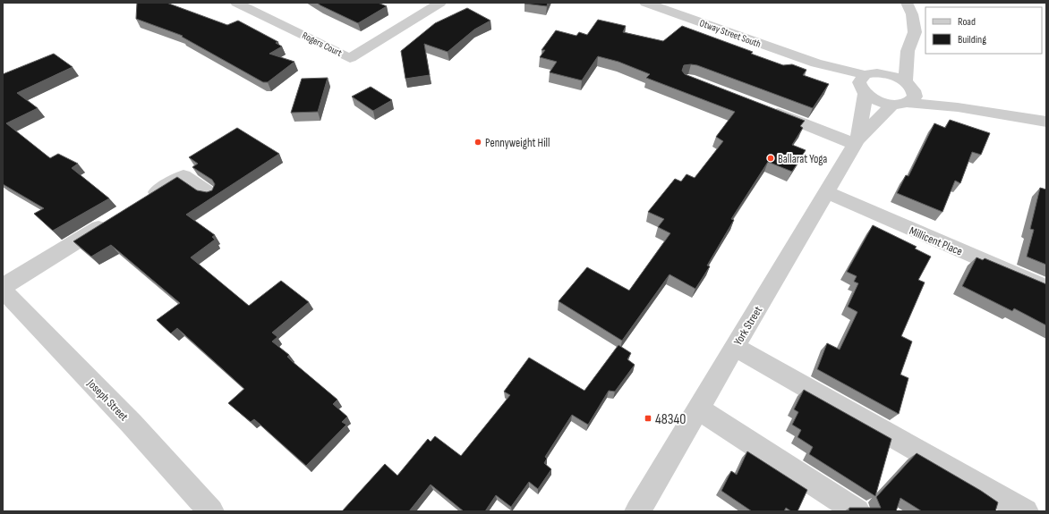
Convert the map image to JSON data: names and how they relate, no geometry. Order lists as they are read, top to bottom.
{
  "streets": {
    "street": [
      "Otway Street South",
      "Rogers Court",
      "Millicent Place",
      "York Street",
      "Joseph Street"
    ]
  },
  "crossings": [
    ["Otway Street South", "York Street"],
    ["Millicent Place", "York Street"]
  ],
  "places": {
    "other": ["Pennyweight Hill", "Ballarat Yoga"],
    "transit": ["48340"]
  },
  "legend": ["Road", "Building"]
}
